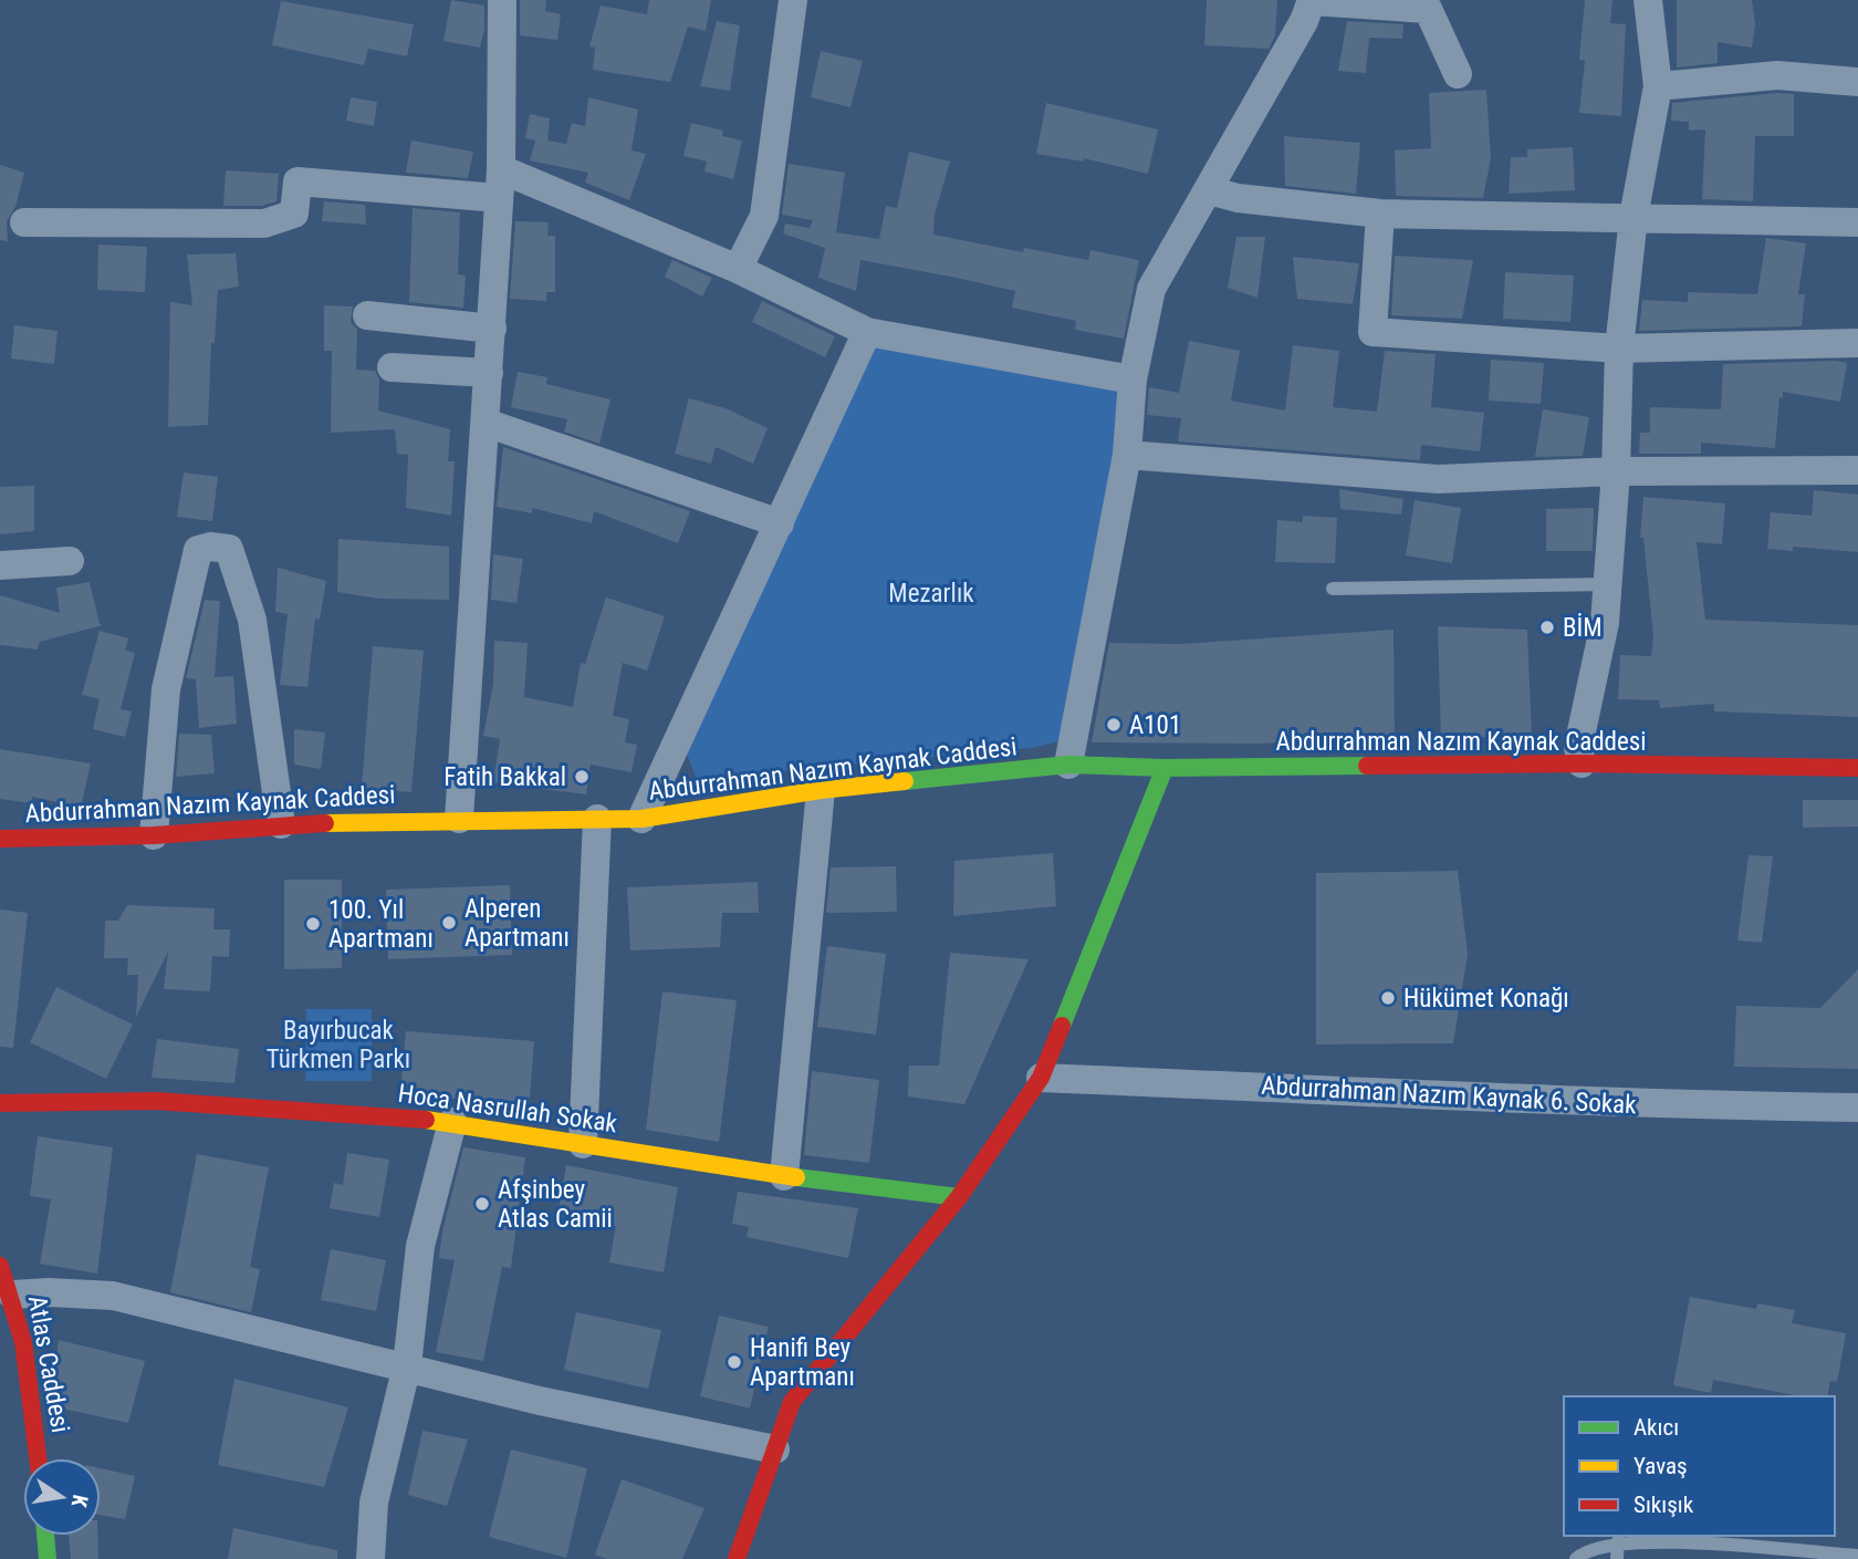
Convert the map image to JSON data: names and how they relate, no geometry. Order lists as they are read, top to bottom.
{
  "streets": {
    "street": [
      "Abdurrahman Nazım Kaynak Caddesi",
      "Abdurrahman Nazım Kaynak 6. Sokak",
      "Hoca Nasrullah Sokak",
      "Atlas Caddesi"
    ]
  },
  "parks": ["Mezarlık", "Bayırbucak Türkmen Parkı"],
  "places": [
    "BİM",
    "A101",
    "Fatih Bakkal",
    "Alperen Apartmanı",
    "100. Yıl Apartmanı",
    "Hükümet Konağı",
    "Afşinbey Atlas Camii",
    "Hanifi Bey Apartmanı"
  ],
  "legend": ["Akıcı", "Yavaş", "Sıkışık"],
  "north": "right"
}
